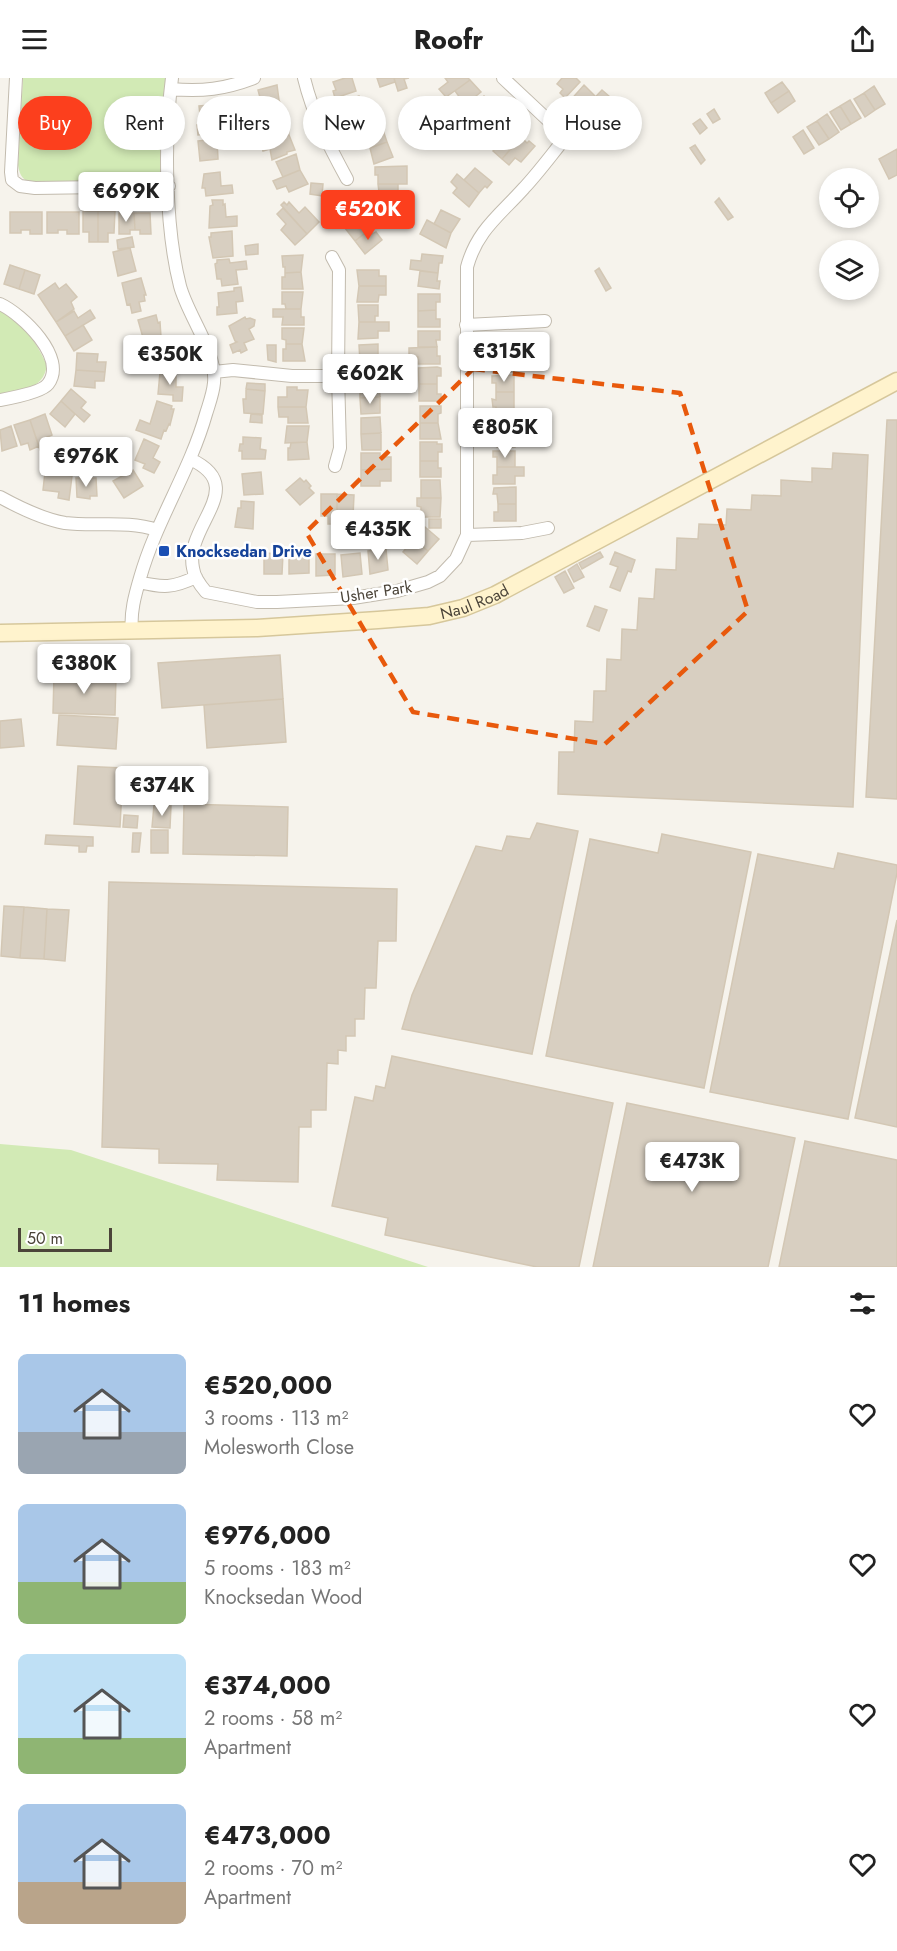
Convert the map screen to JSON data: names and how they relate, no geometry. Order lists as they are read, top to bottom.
{
  "streets": {
    "main road": ["Naul Road"],
    "street": ["Usher Park"]
  },
  "places": {
    "transit": ["Knocksedan Drive"]
  },
  "scale_bar": "50 m",
  "page": {
    "header": "Roofr",
    "chip": [
      "Buy",
      "Rent",
      "Filters",
      "New",
      "Apartment",
      "House"
    ],
    "price": [
      "€699K",
      "€520K",
      "€315K",
      "€350K",
      "€602K",
      "€805K",
      "€976K",
      "€435K",
      "€380K",
      "€374K",
      "€473K"
    ],
    "scale": "50 m",
    "heading": "11 homes",
    "list": [
      {
        "name": "€520,000",
        "note": "3 rooms · 113 m² · Molesworth Close"
      },
      {
        "name": "€976,000",
        "note": "5 rooms · 183 m² · Knocksedan Wood"
      },
      {
        "name": "€374,000",
        "note": "2 rooms · 58 m² · Apartment"
      },
      {
        "name": "€473,000",
        "note": "2 rooms · 70 m² · Apartment"
      }
    ]
  }
}
